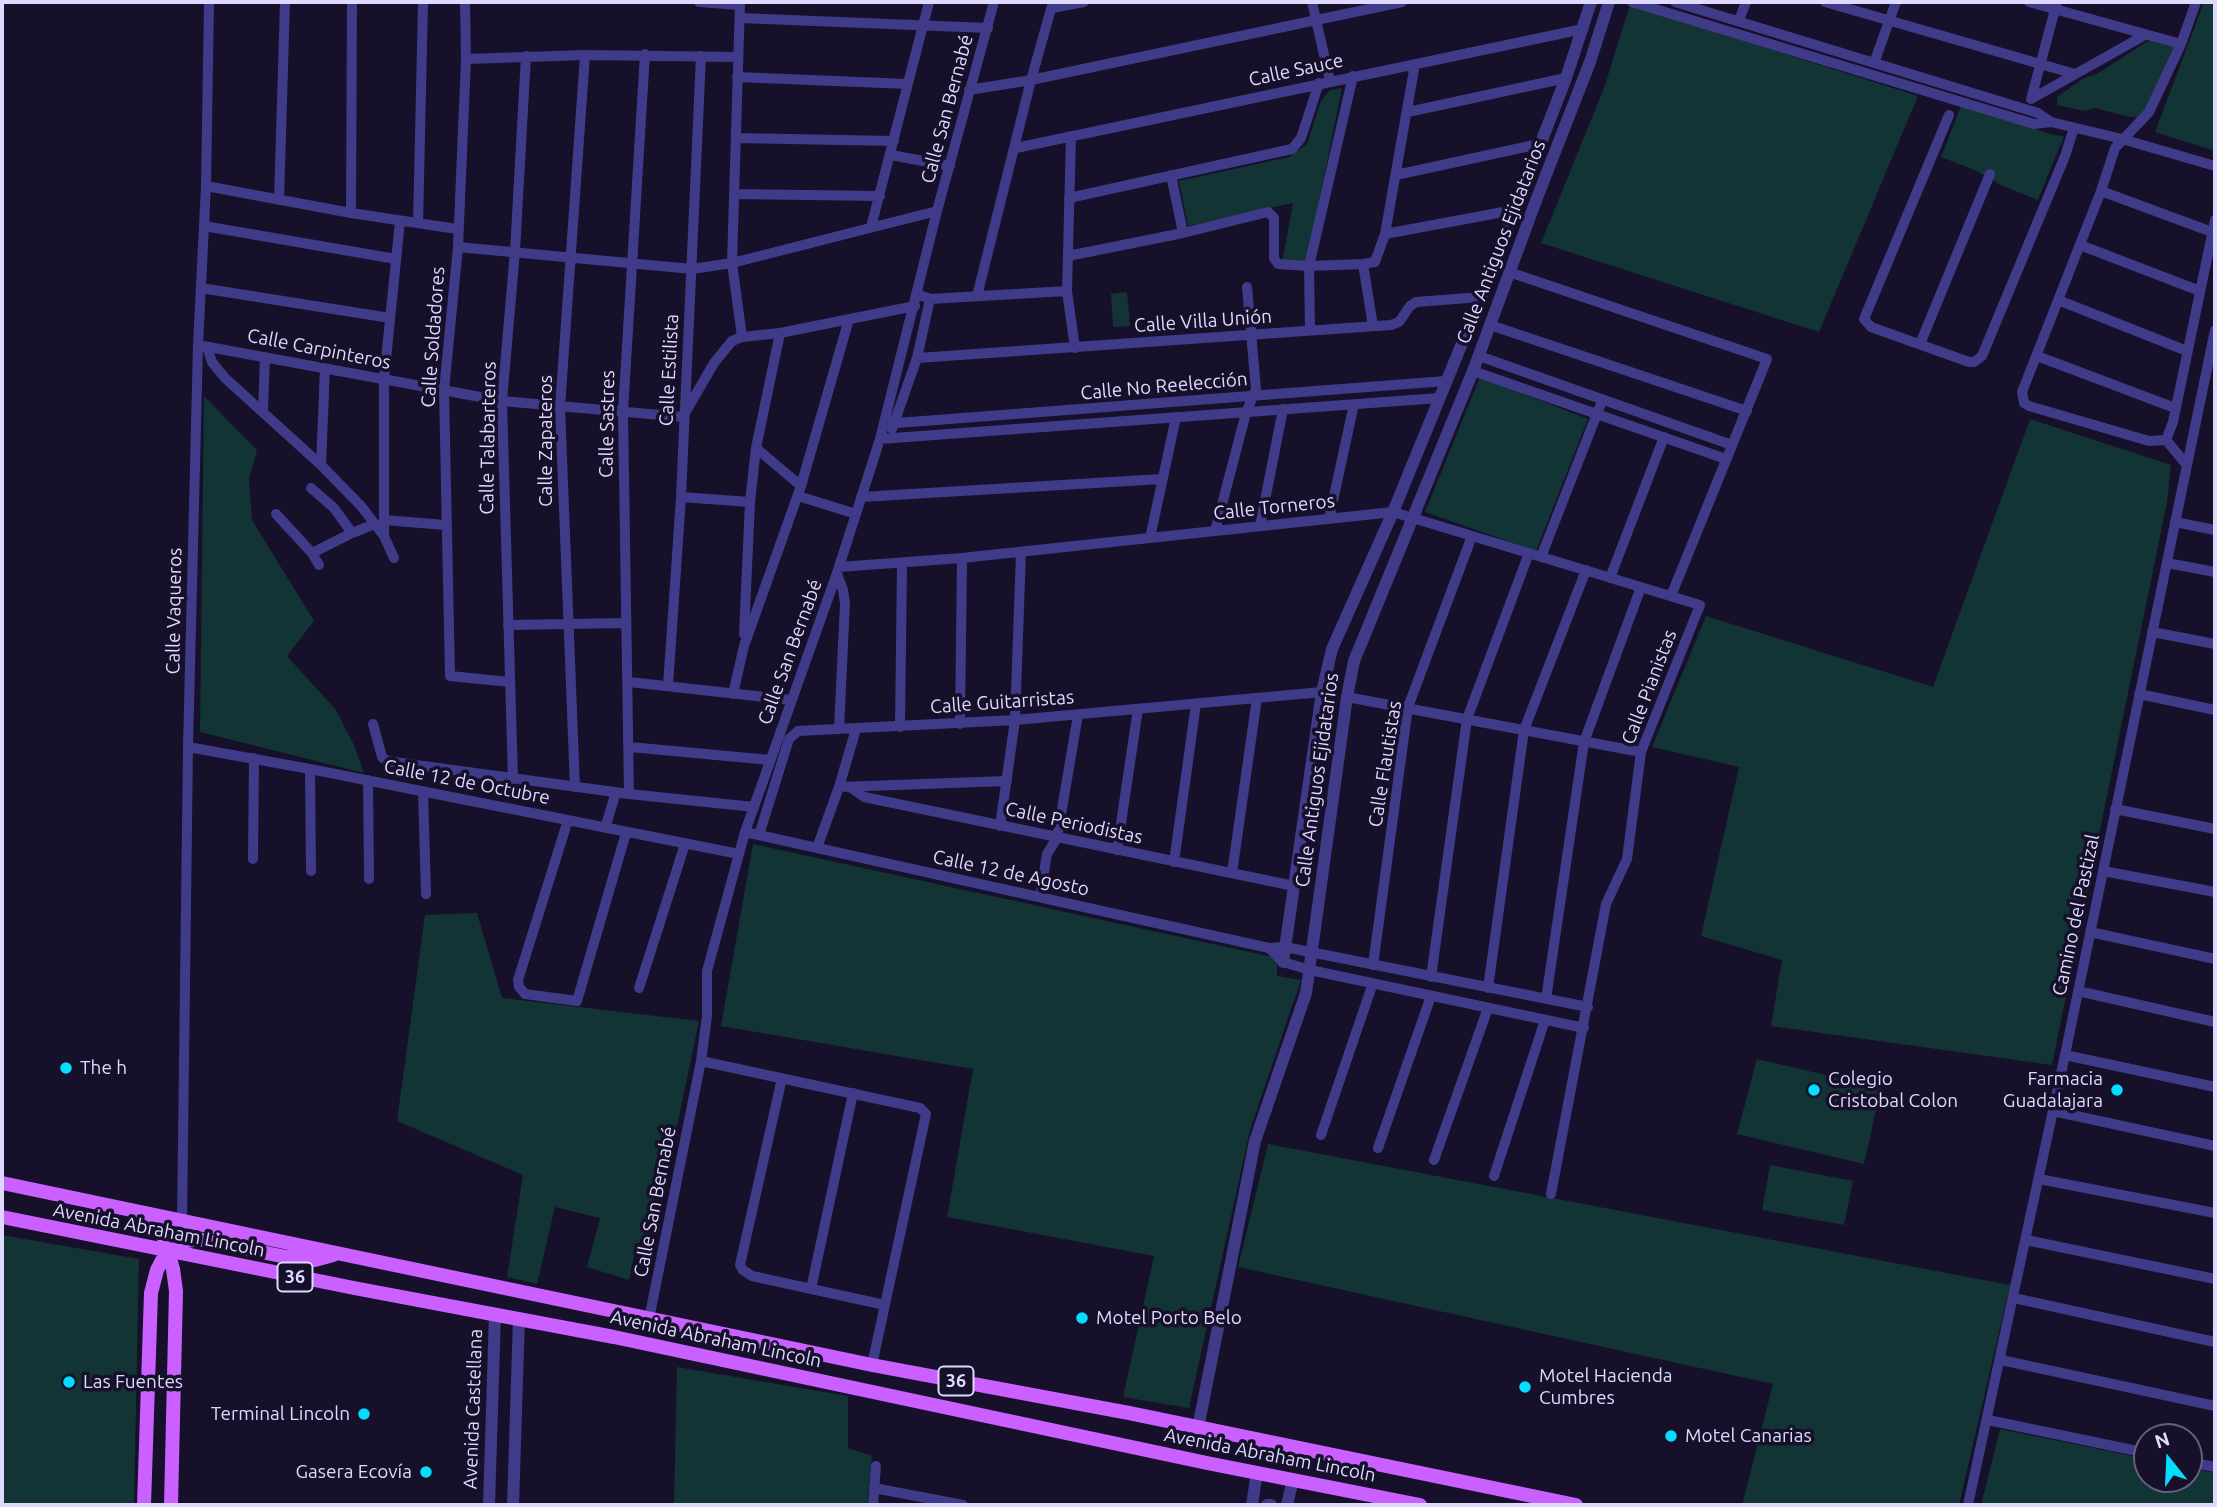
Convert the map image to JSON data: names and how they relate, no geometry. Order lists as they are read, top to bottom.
{
  "streets": {
    "main road": ["Avenida Abraham Lincoln", "36"],
    "street": [
      "Calle Sauce",
      "Calle San Bernabé",
      "Calle Antiguos Ejidatarios",
      "Calle Villa Unión",
      "Calle Soldadores",
      "Calle Carpinteros",
      "Calle Estilista",
      "Calle No Reelección",
      "Calle Sastres",
      "Calle Talabarteros",
      "Calle Zapateros",
      "Calle Torneros",
      "Calle Vaqueros",
      "Calle Pianistas",
      "Calle Guitarristas",
      "Calle Flautistas",
      "Calle 12 de Octubre",
      "Calle Periodistas",
      "Calle 12 de Agosto",
      "Camino del Pastizal",
      "Avenida Castellana"
    ]
  },
  "crossings": [
    ["Calle Sauce", "Calle Antiguos Ejidatarios"],
    ["Calle San Bernabé", "Calle Villa Unión"],
    ["Calle San Bernabé", "Calle No Reelección"],
    ["Calle San Bernabé", "Calle Torneros"],
    ["Calle San Bernabé", "Calle 12 de Octubre"],
    ["Calle San Bernabé", "Calle 12 de Agosto"],
    ["Calle San Bernabé", "36"],
    ["Calle Antiguos Ejidatarios", "Calle Villa Unión"],
    ["Calle Antiguos Ejidatarios", "Calle No Reelección"],
    ["Calle Antiguos Ejidatarios", "Calle Torneros"],
    ["Calle Antiguos Ejidatarios", "Calle Guitarristas"],
    ["Calle Antiguos Ejidatarios", "Calle Periodistas"],
    ["Calle Antiguos Ejidatarios", "Calle 12 de Agosto"],
    ["Calle Antiguos Ejidatarios", "36"],
    ["Calle Soldadores", "Calle Carpinteros"],
    ["Calle Soldadores", "Calle Talabarteros"],
    ["Calle Carpinteros", "Calle Estilista"],
    ["Calle Carpinteros", "Calle Sastres"],
    ["Calle Carpinteros", "Calle Talabarteros"],
    ["Calle Carpinteros", "Calle Zapateros"],
    ["Calle Carpinteros", "Calle Vaqueros"],
    ["Calle Torneros", "Calle Pianistas"],
    ["Calle Torneros", "Calle Flautistas"],
    ["Calle Vaqueros", "Calle 12 de Octubre"],
    ["Calle Vaqueros", "36"],
    ["Calle Pianistas", "Calle 12 de Agosto"],
    ["Calle Guitarristas", "Calle 12 de Agosto"],
    ["Calle Flautistas", "Calle 12 de Agosto"],
    ["Avenida Abraham Lincoln", "Avenida Castellana"]
  ],
  "places": [
    "The h",
    "Colegio Cristobal Colon",
    "Farmacia Guadalajara",
    "Motel Porto Belo",
    "Las Fuentes",
    "Motel Hacienda Cumbres",
    "Terminal Lincoln",
    "Motel Canarias",
    "Gasera Ecovía"
  ],
  "north": "top"
}
